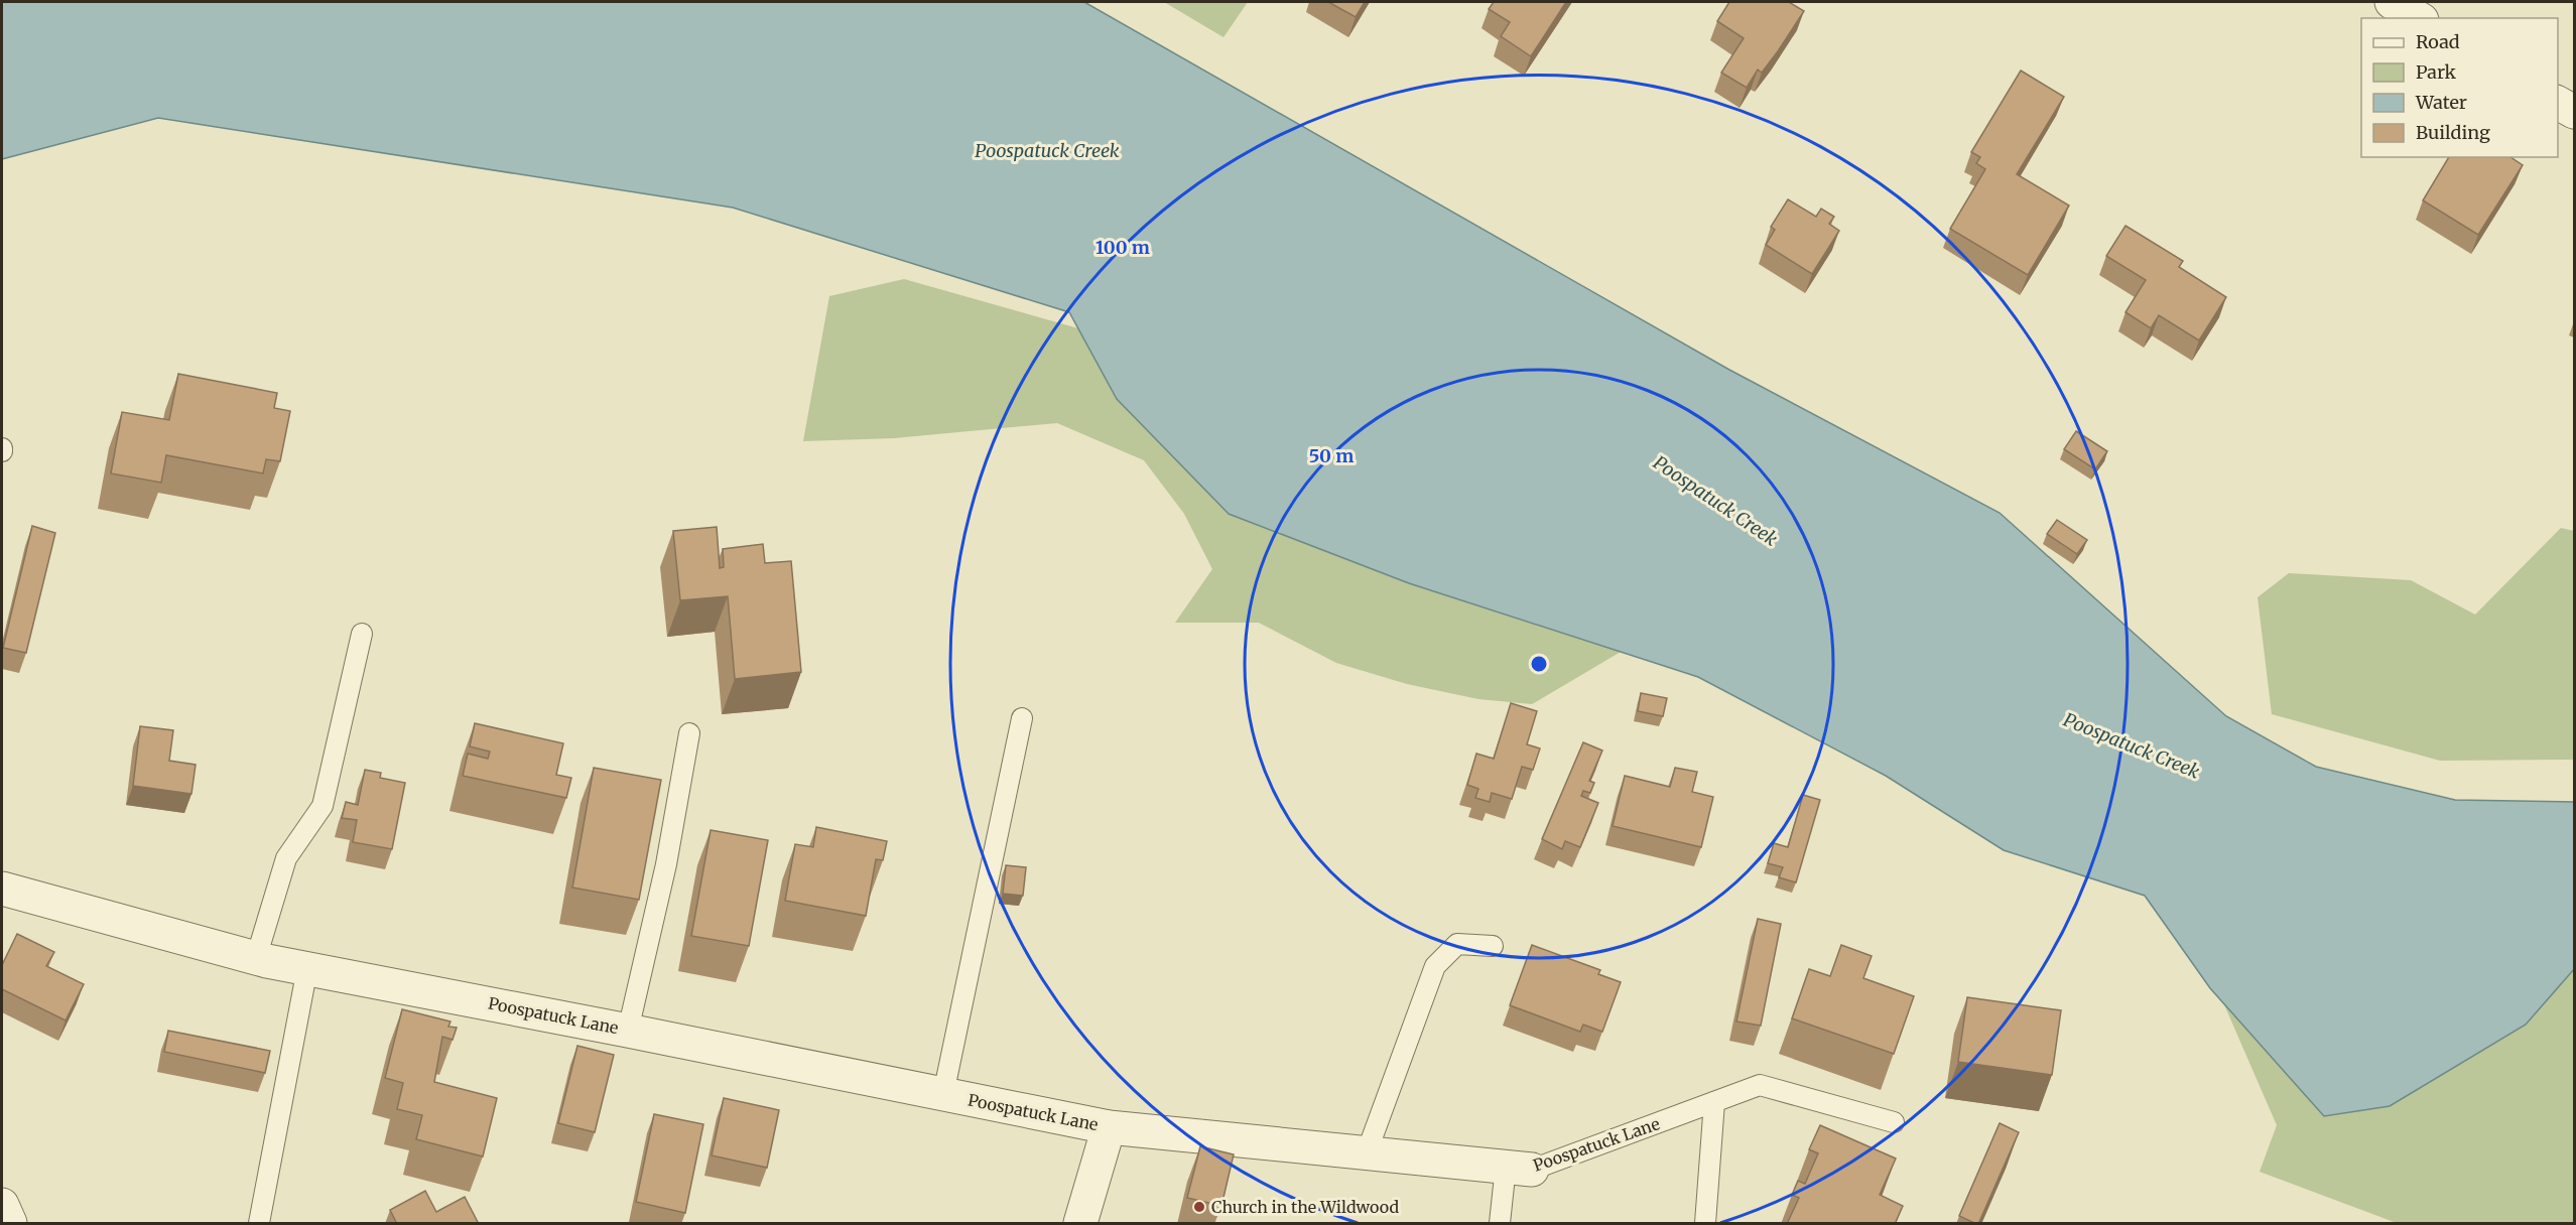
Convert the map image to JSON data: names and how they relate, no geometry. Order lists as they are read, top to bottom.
{
  "streets": {
    "street": ["Poospatuck Lane"]
  },
  "water": ["Poospatuck Creek"],
  "places": ["Church in the Wildwood"],
  "legend": [
    "Road",
    "Park",
    "Water",
    "Building"
  ],
  "rings": ["100 m", "50 m"]
}
